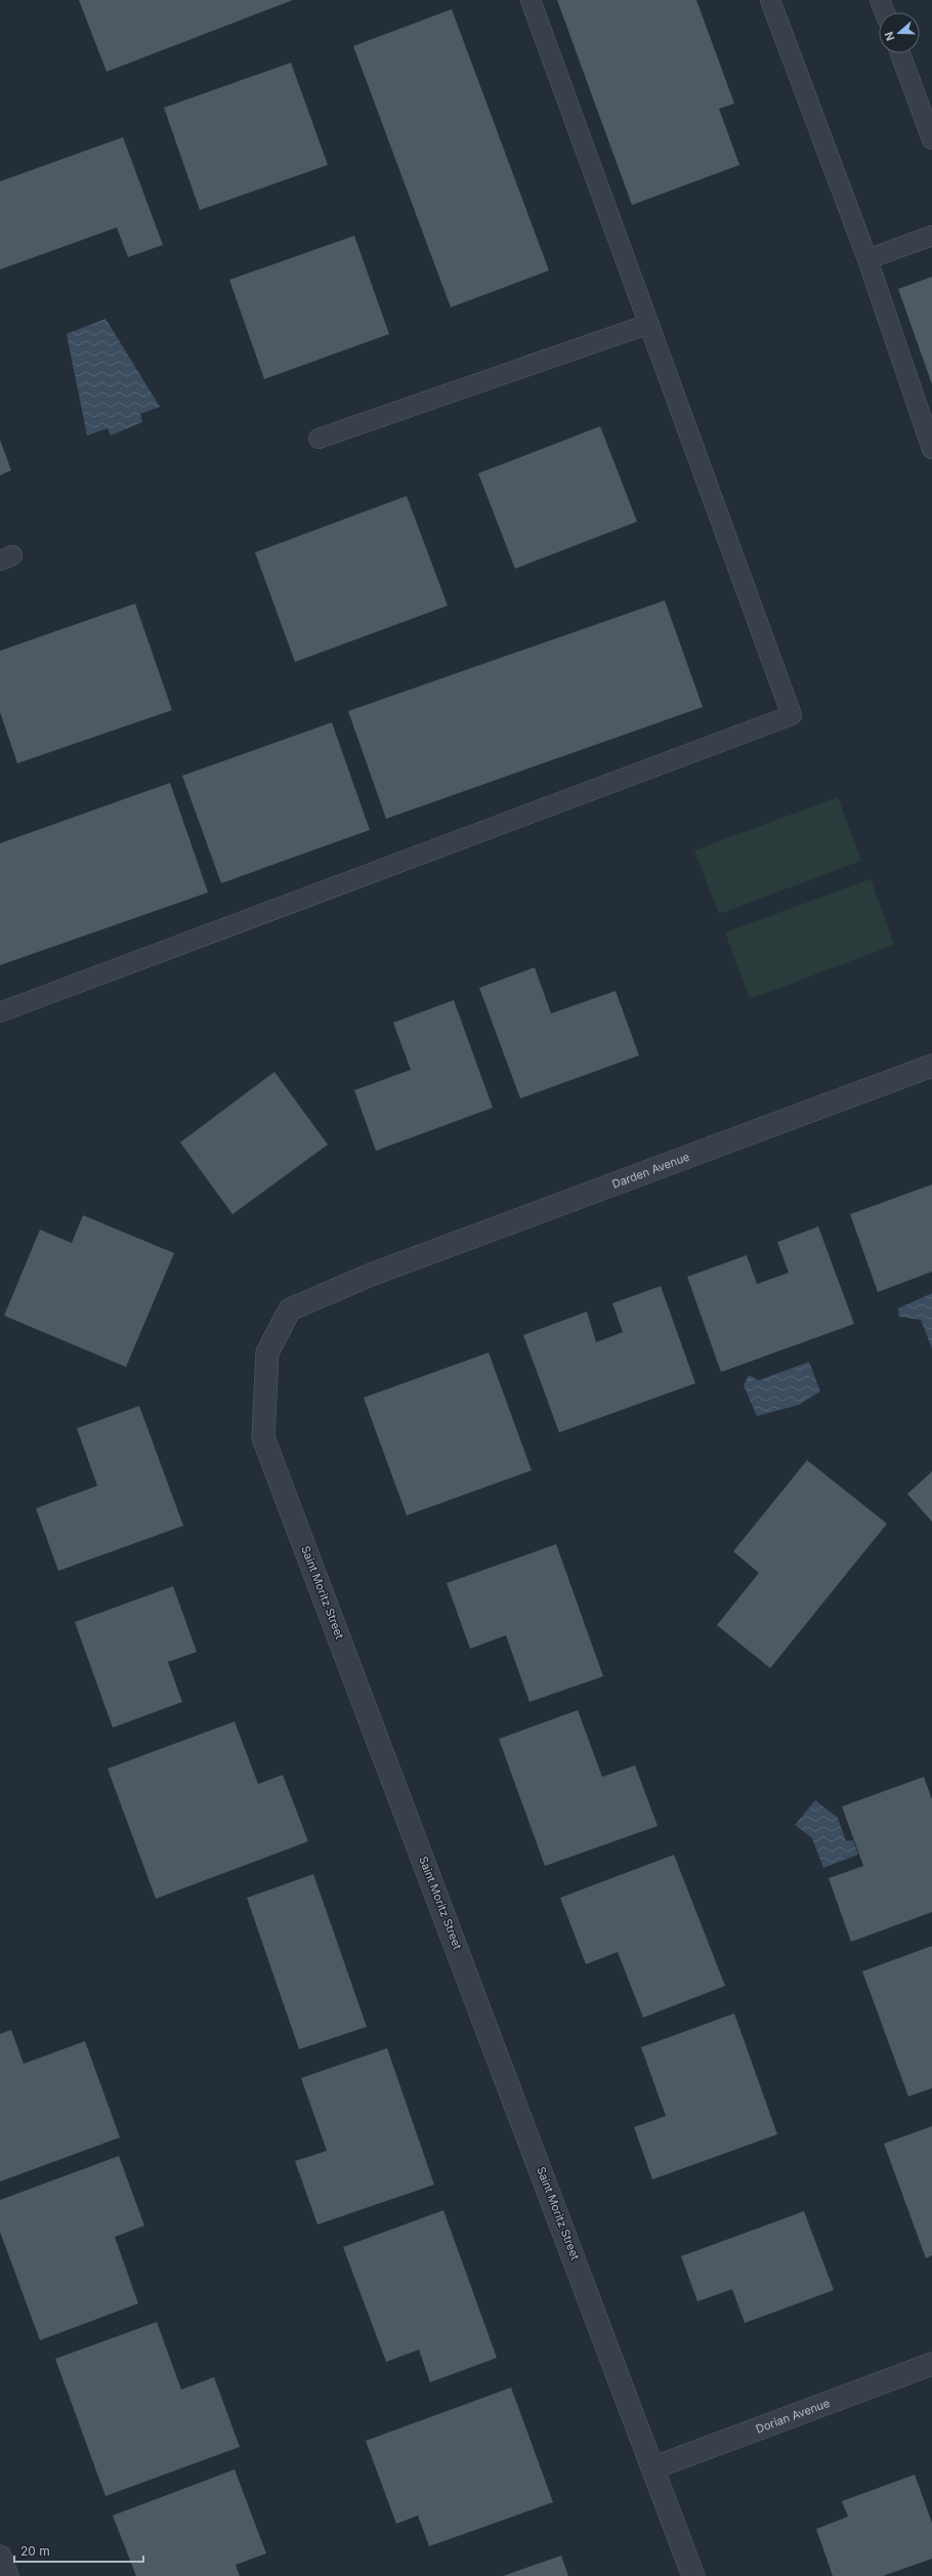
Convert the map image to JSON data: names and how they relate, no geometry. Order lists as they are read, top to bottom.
{
  "streets": {
    "street": ["Darden Avenue", "Saint Moritz Street", "Dorian Avenue"]
  },
  "crossings": [
    ["Darden Avenue", "Saint Moritz Street"],
    ["Saint Moritz Street", "Dorian Avenue"]
  ],
  "scale_bar": "20 m",
  "north": "left"
}
